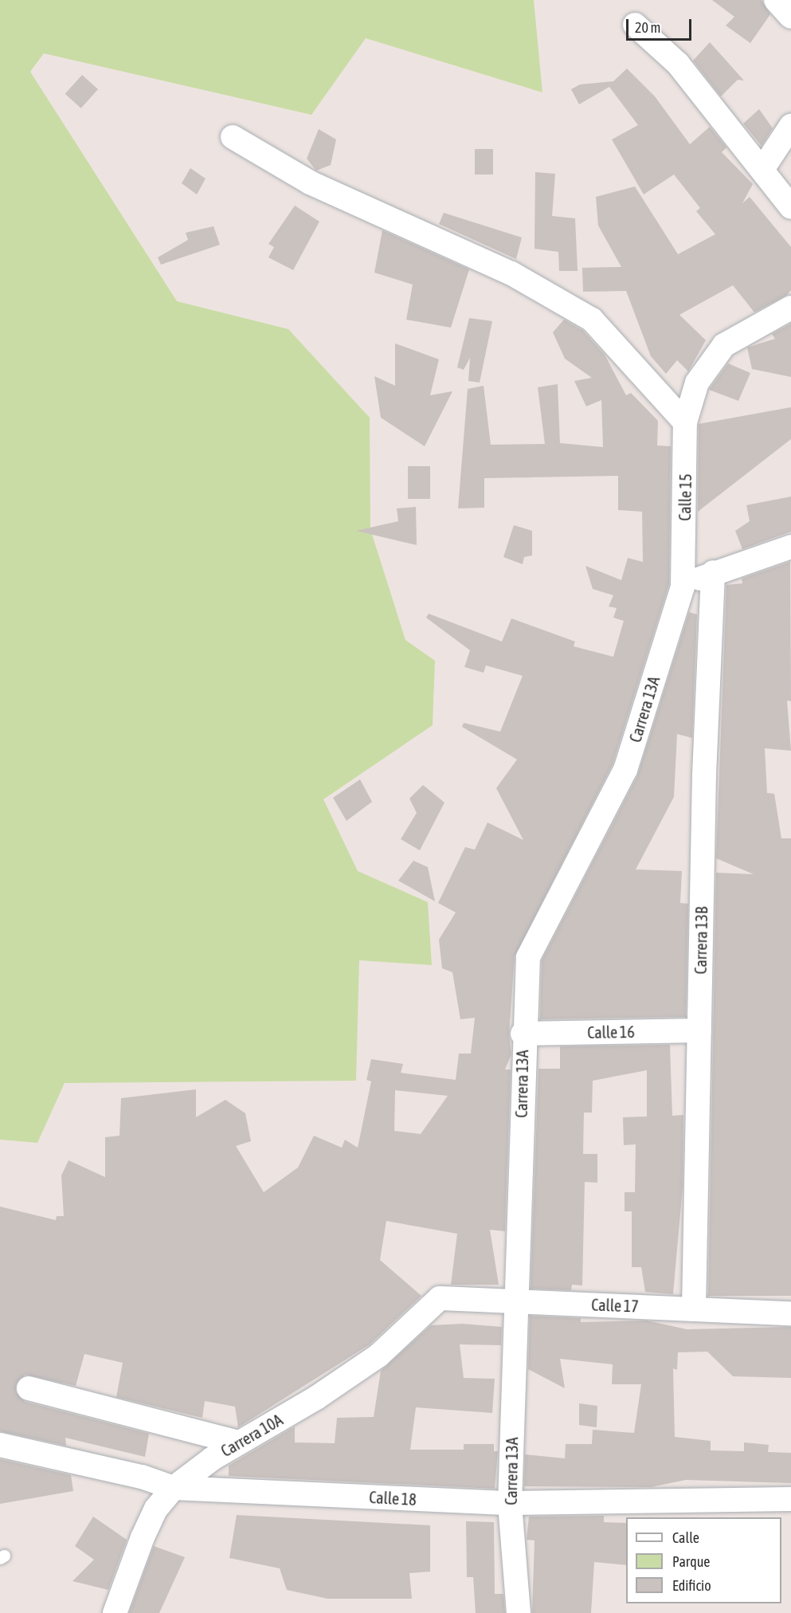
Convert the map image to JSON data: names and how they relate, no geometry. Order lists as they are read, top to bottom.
{
  "streets": {
    "street": [
      "Calle 15",
      "Carrera 13A",
      "Carrera 13B",
      "Calle 16",
      "Calle 17",
      "Carrera 10A",
      "Calle 18"
    ]
  },
  "crossings": [
    ["Calle 15", "Carrera 13A"],
    ["Carrera 13A", "Calle 16"],
    ["Carrera 13A", "Calle 17"],
    ["Carrera 13A", "Calle 18"],
    ["Carrera 13B", "Calle 16"],
    ["Carrera 13B", "Calle 17"],
    ["Calle 17", "Carrera 10A"],
    ["Carrera 10A", "Calle 18"]
  ],
  "legend": ["Calle", "Parque", "Edificio"],
  "scale_bar": "20 m"
}
